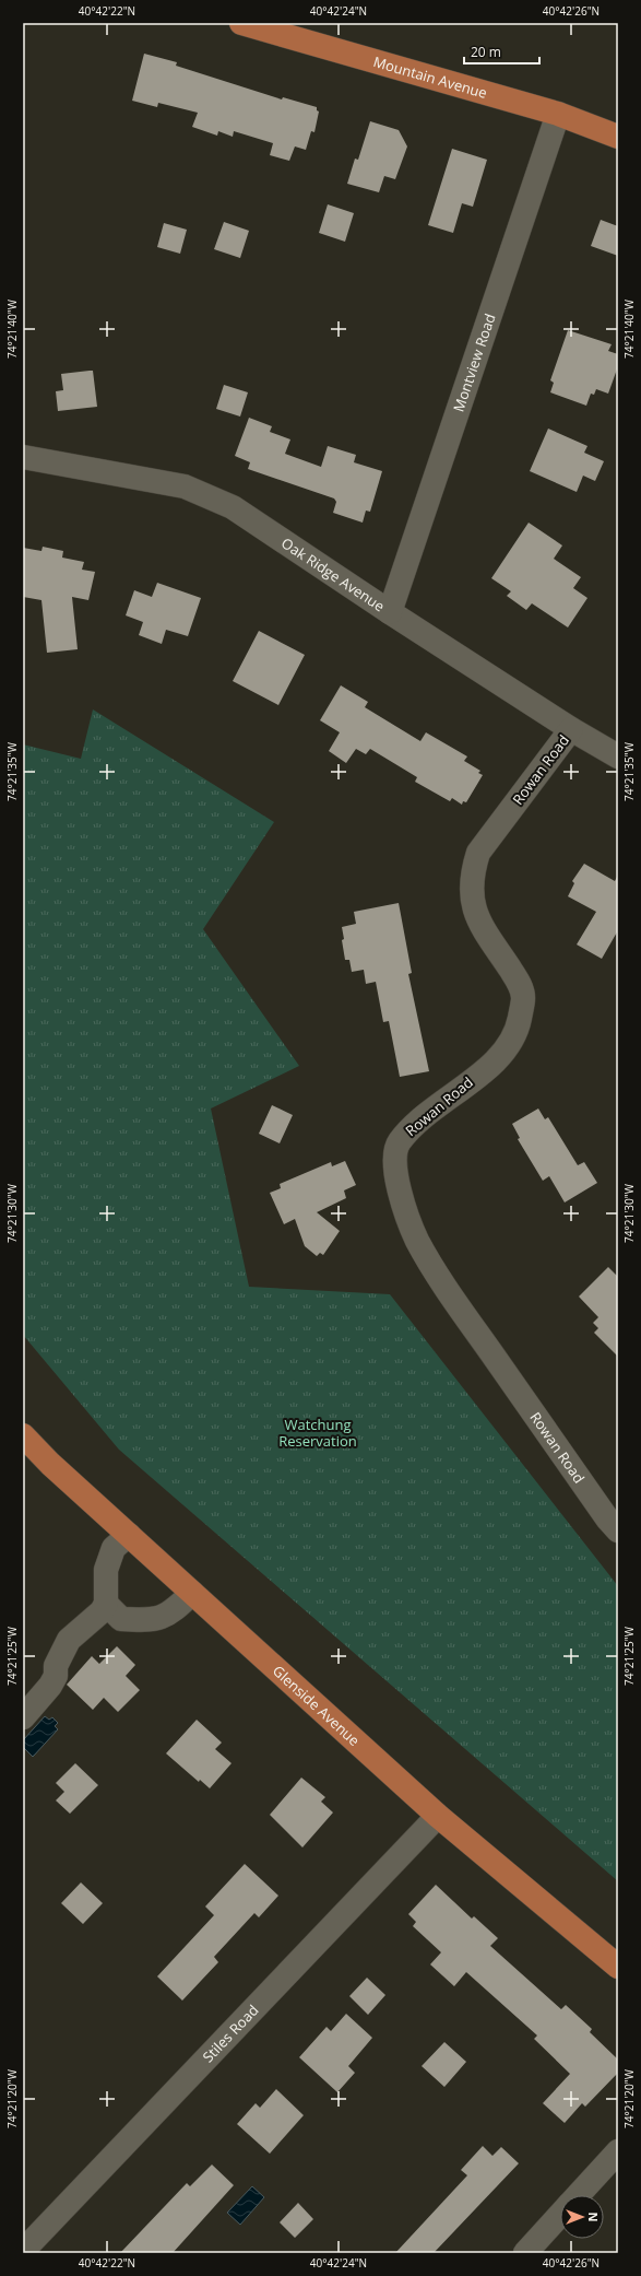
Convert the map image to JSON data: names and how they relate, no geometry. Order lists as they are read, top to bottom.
{
  "streets": {
    "main road": ["Mountain Avenue", "Glenside Avenue"],
    "street": [
      "Montview Road",
      "Oak Ridge Avenue",
      "Rowan Road",
      "Stiles Road"
    ]
  },
  "crossings": [
    ["Mountain Avenue", "Montview Road"],
    ["Montview Road", "Oak Ridge Avenue"],
    ["Oak Ridge Avenue", "Rowan Road"],
    ["Glenside Avenue", "Stiles Road"]
  ],
  "parks": ["Watchung Reservation"],
  "scale_bar": "20 m",
  "north": "right",
  "coordinates": [
    "40°42'22\"N",
    "40°42'24\"N",
    "40°42'26\"N",
    "74°21'40\"W",
    "74°21'35\"W",
    "74°21'30\"W",
    "74°21'25\"W",
    "74°21'20\"W"
  ]
}
